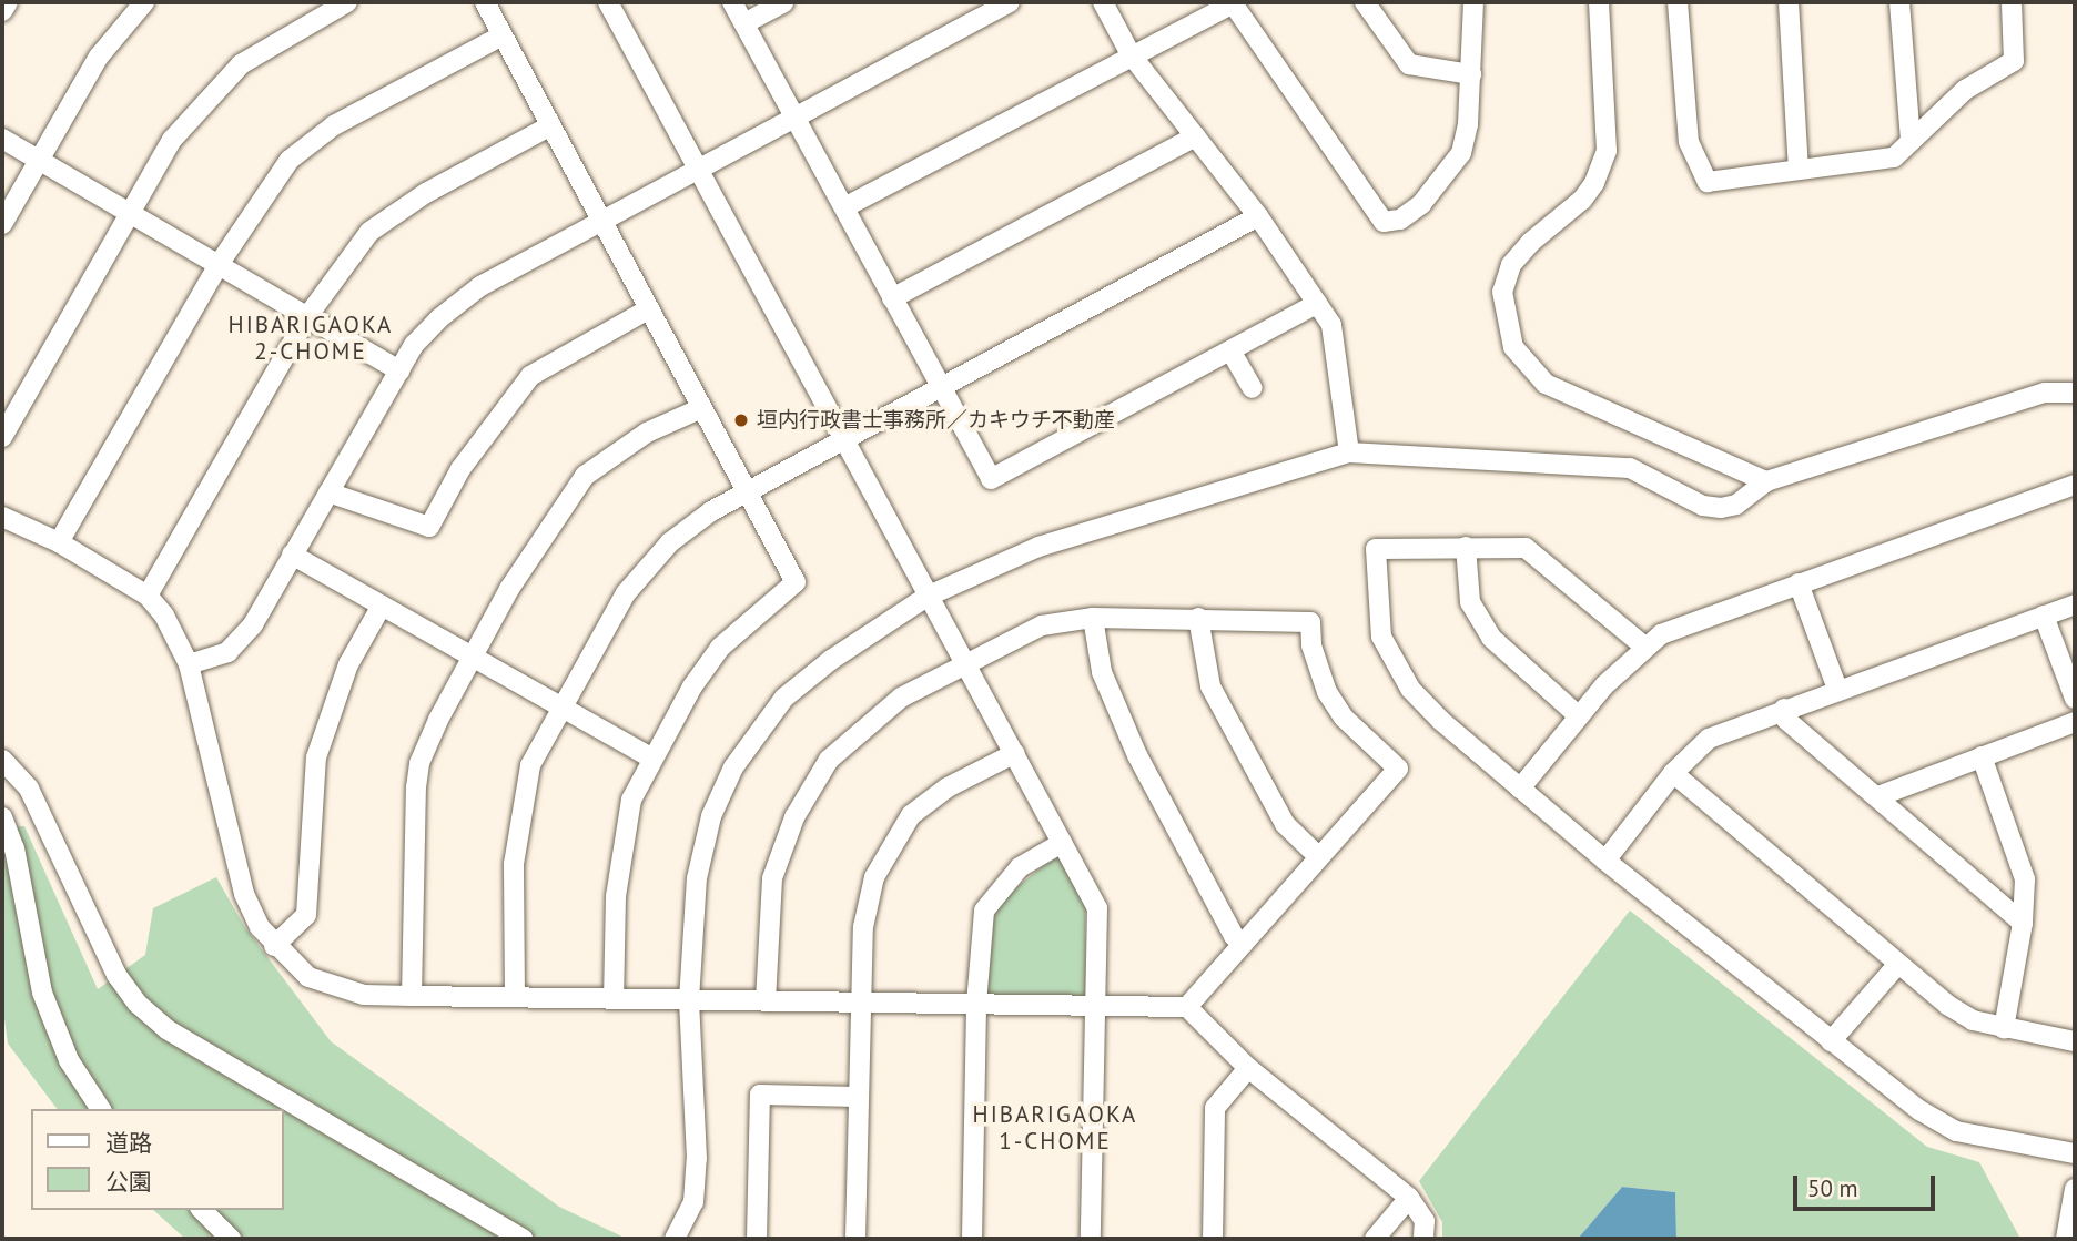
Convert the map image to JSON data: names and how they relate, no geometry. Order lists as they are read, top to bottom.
{
  "districts": ["HIBARIGAOKA 2-CHOME", "HIBARIGAOKA 1-CHOME"],
  "places": ["垣内行政書士事務所／カキウチ不動産"],
  "legend": ["道路", "公園"],
  "scale_bar": "50 m"
}
